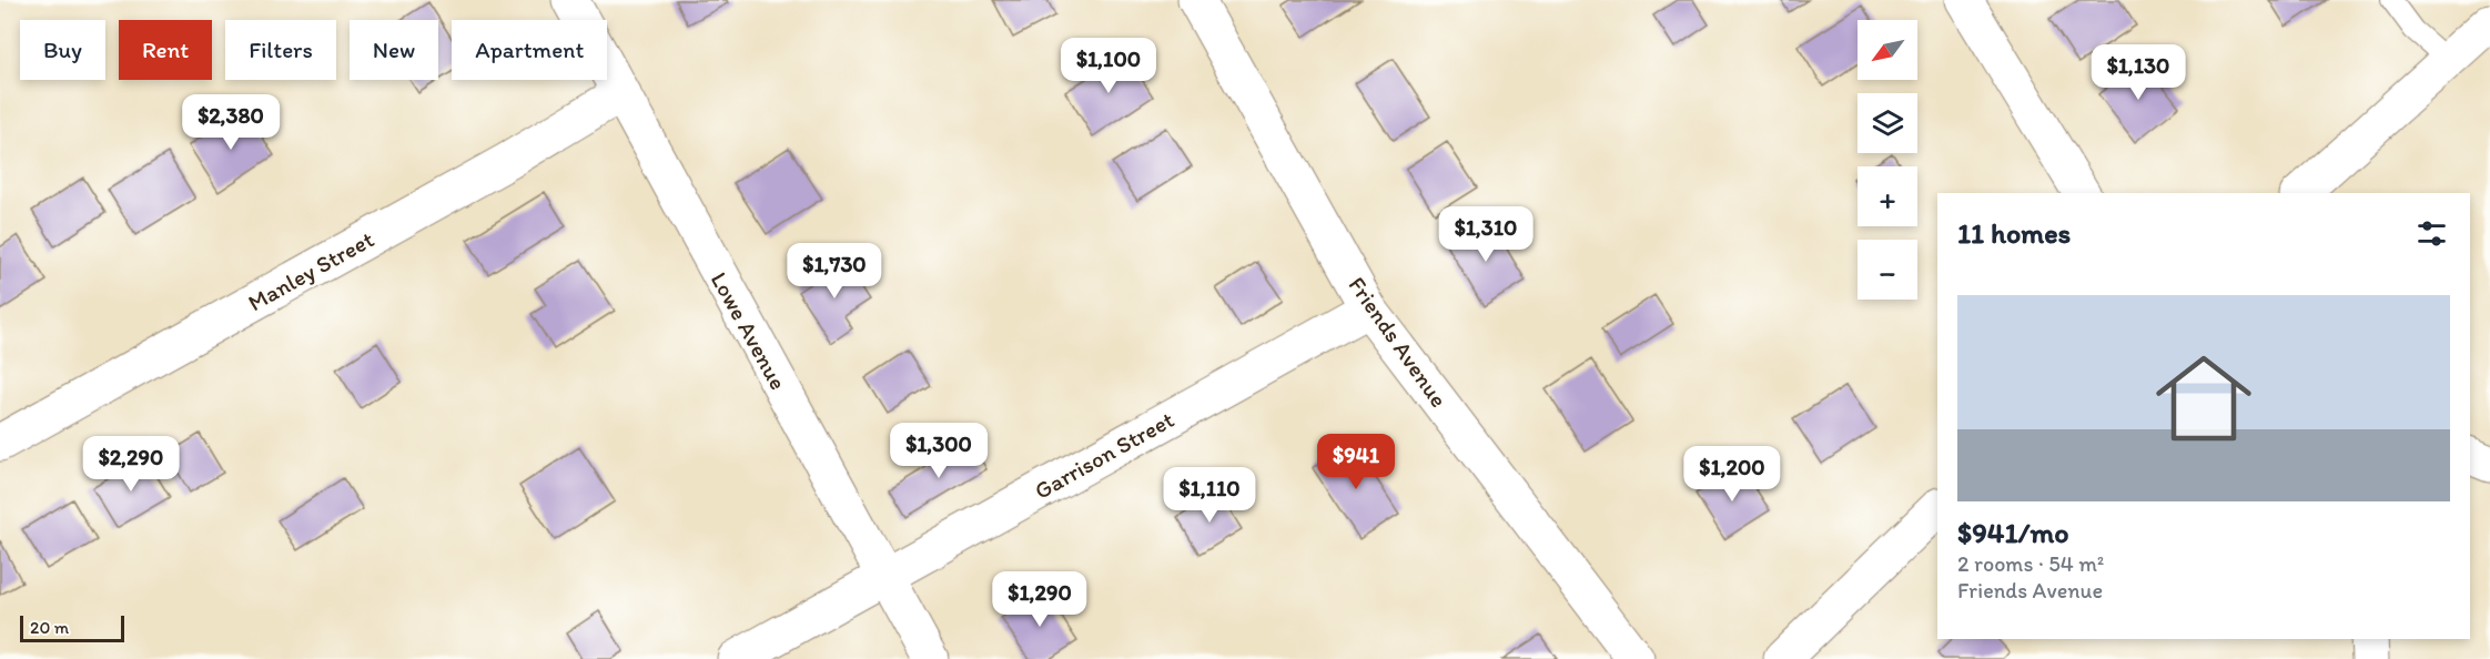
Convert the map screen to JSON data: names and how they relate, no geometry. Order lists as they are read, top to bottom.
{
  "streets": {
    "street": [
      "Manley Street",
      "Lowe Avenue",
      "Friends Avenue",
      "Garrison Street"
    ]
  },
  "crossings": [
    ["Manley Street", "Lowe Avenue"],
    ["Lowe Avenue", "Garrison Street"],
    ["Friends Avenue", "Garrison Street"]
  ],
  "scale_bar": "20 m",
  "north": "bottom left",
  "page": {
    "map_buttons": ["+", "−"],
    "chip": [
      "Buy",
      "Rent",
      "Filters",
      "New",
      "Apartment"
    ],
    "price": [
      "$1,100",
      "$1,130",
      "$2,380",
      "$1,310",
      "$1,730",
      "$1,300",
      "$941",
      "$2,290",
      "$1,200",
      "$1,110",
      "$1,290"
    ],
    "heading": "11 homes",
    "list": [
      {
        "name": "$941/mo",
        "note": "2 rooms · 54 m² · Friends Avenue"
      }
    ],
    "scale": "20 m"
  }
}
